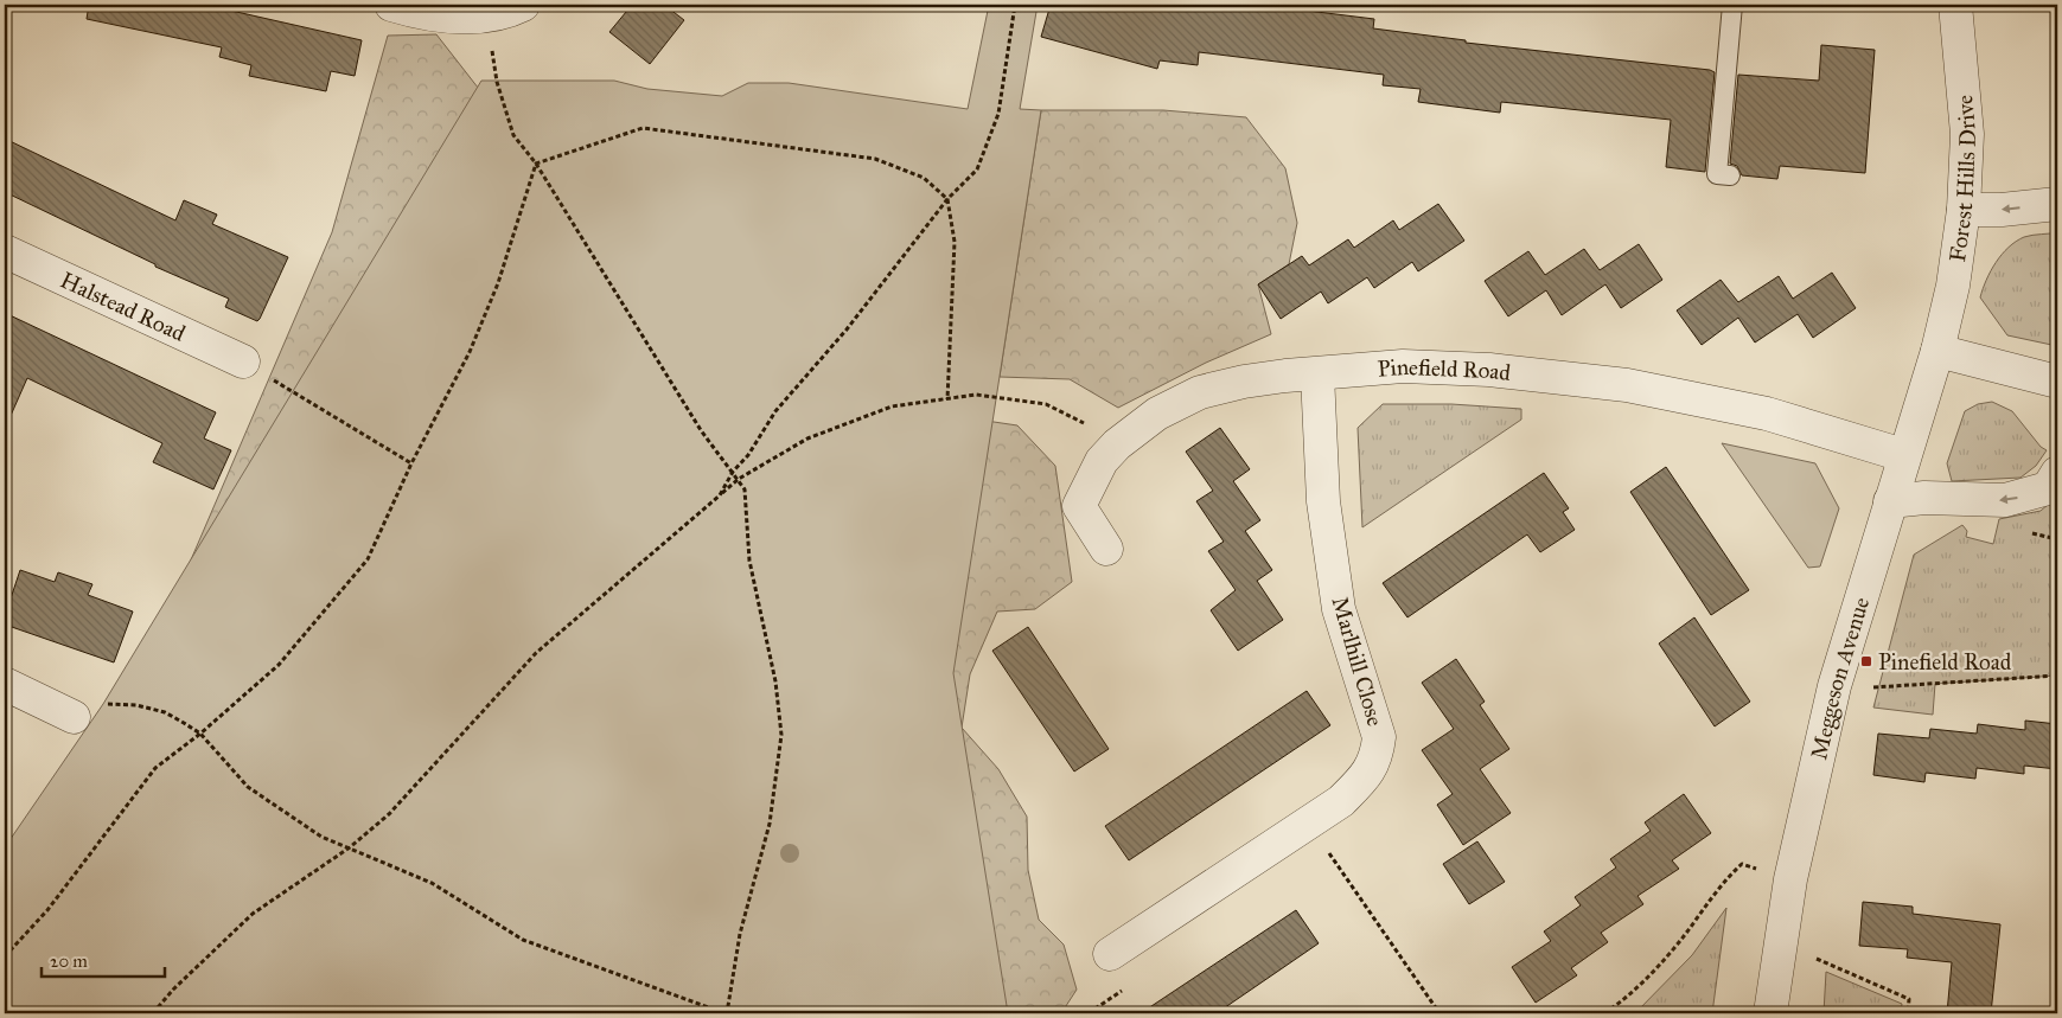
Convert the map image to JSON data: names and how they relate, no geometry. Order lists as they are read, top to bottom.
{
  "streets": {
    "street": [
      "Forest Hills Drive",
      "Halstead Road",
      "Pinefield Road",
      "Marlhill Close",
      "Meggeson Avenue"
    ]
  },
  "crossings": [
    ["Forest Hills Drive", "Meggeson Avenue"],
    ["Pinefield Road", "Marlhill Close"],
    ["Pinefield Road", "Meggeson Avenue"]
  ],
  "places": {
    "transit": ["Pinefield Road"]
  },
  "scale_bar": "20 m"
}
